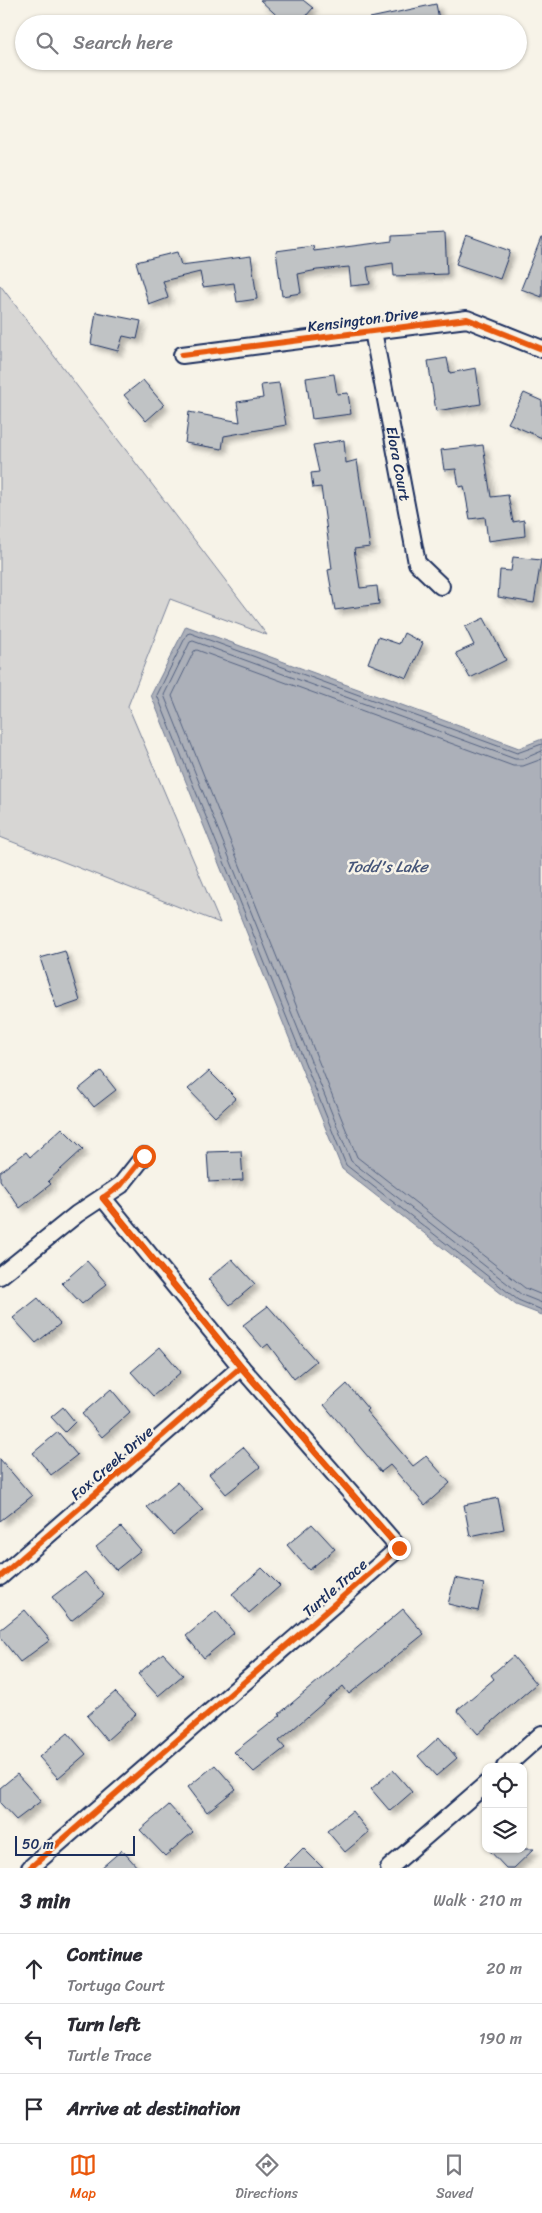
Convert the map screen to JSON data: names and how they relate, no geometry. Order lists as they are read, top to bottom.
{
  "streets": {
    "street": [
      "Kensington Drive",
      "Elora Court",
      "Fox Creek Drive",
      "Turtle Trace"
    ]
  },
  "crossings": [
    ["Kensington Drive", "Elora Court"],
    ["Fox Creek Drive", "Turtle Trace"]
  ],
  "water": ["Todd's Lake"],
  "scale_bar": "50 m",
  "page": {
    "search": "Search here",
    "scale": "50 m",
    "heading": ["3 min", "Walk · 210 m"],
    "list": [
      ["Continue", "Tortuga Court", "20 m"],
      ["Turn left", "Turtle Trace", "190 m"],
      "Arrive at destination"
    ],
    "nav": ["Map", "Directions", "Saved"]
  }
}
